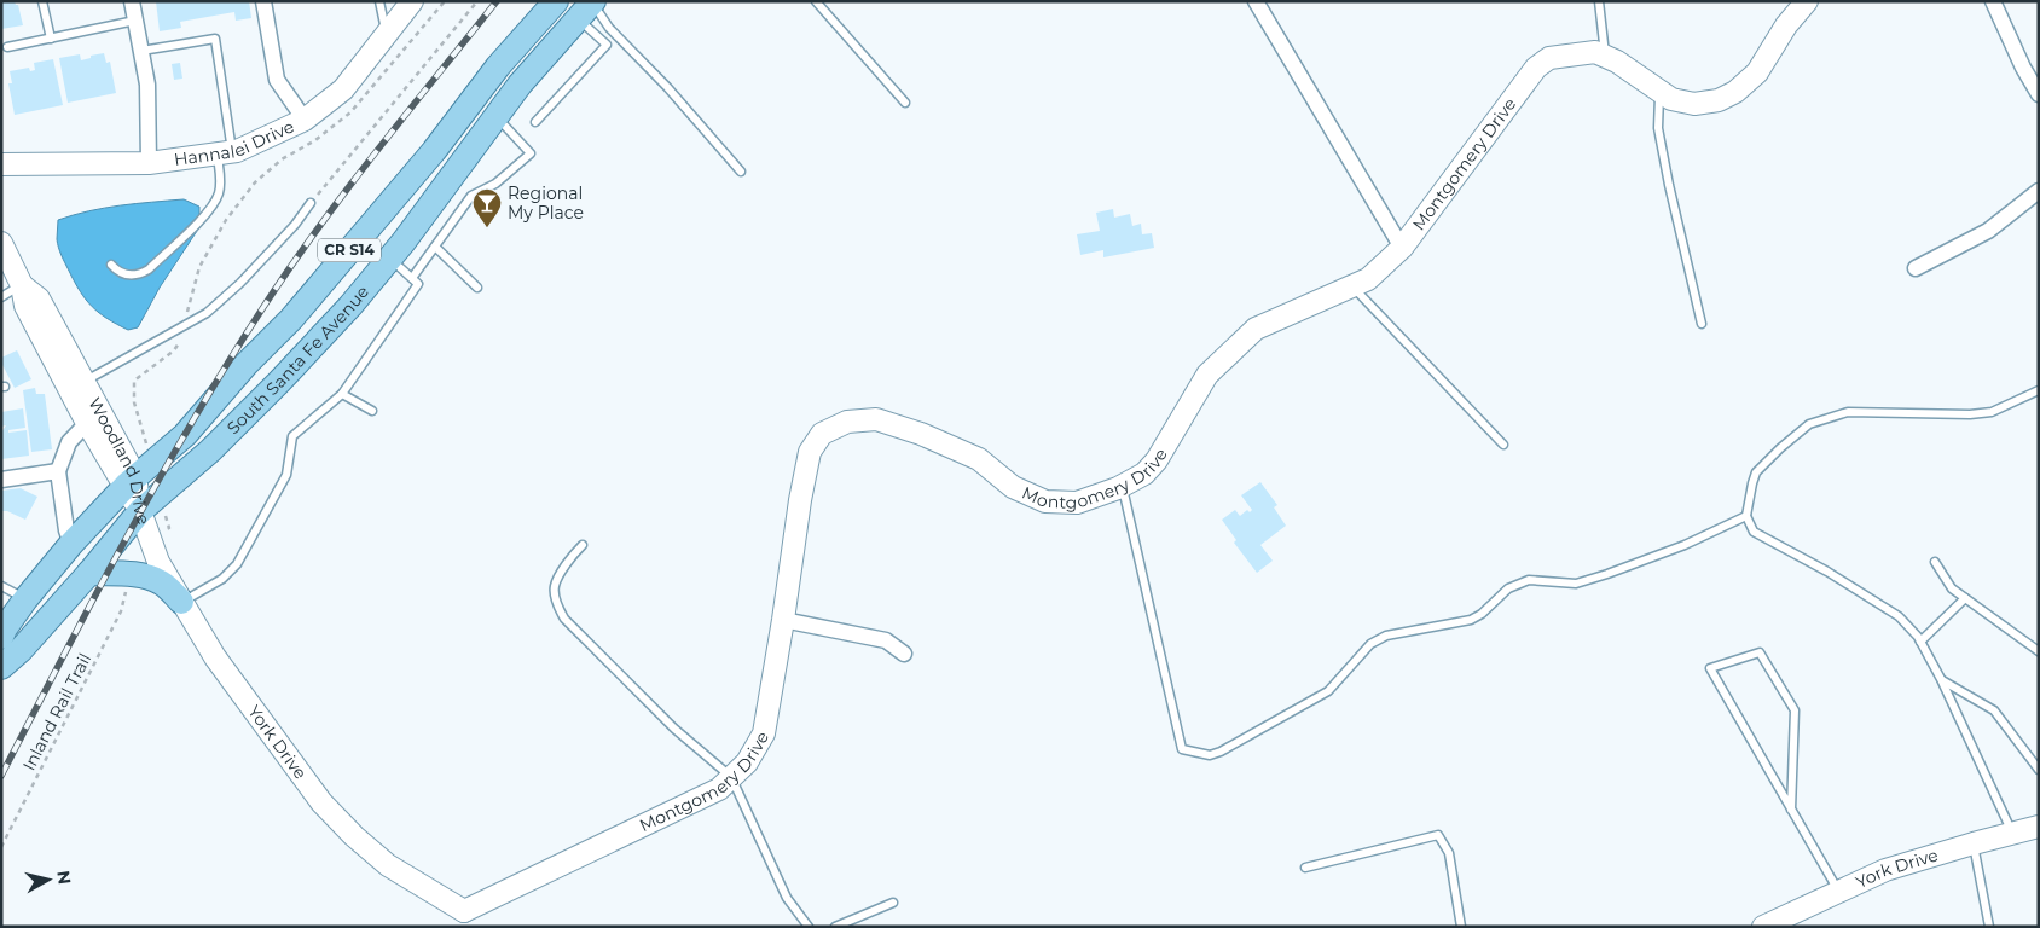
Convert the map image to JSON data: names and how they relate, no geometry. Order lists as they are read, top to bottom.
{
  "streets": {
    "main road": ["CR S14", "South Santa Fe Avenue"],
    "street": [
      "Hannalei Drive",
      "Montgomery Drive",
      "Woodland Drive",
      "York Drive"
    ],
    "path": ["Inland Rail Trail"]
  },
  "crossings": [
    ["Montgomery Drive", "York Drive"],
    ["South Santa Fe Avenue", "Woodland Drive"],
    ["South Santa Fe Avenue", "York Drive"],
    ["Woodland Drive", "York Drive"]
  ],
  "places": {
    "bar": ["Regional My Place"]
  },
  "north": "right"
}
